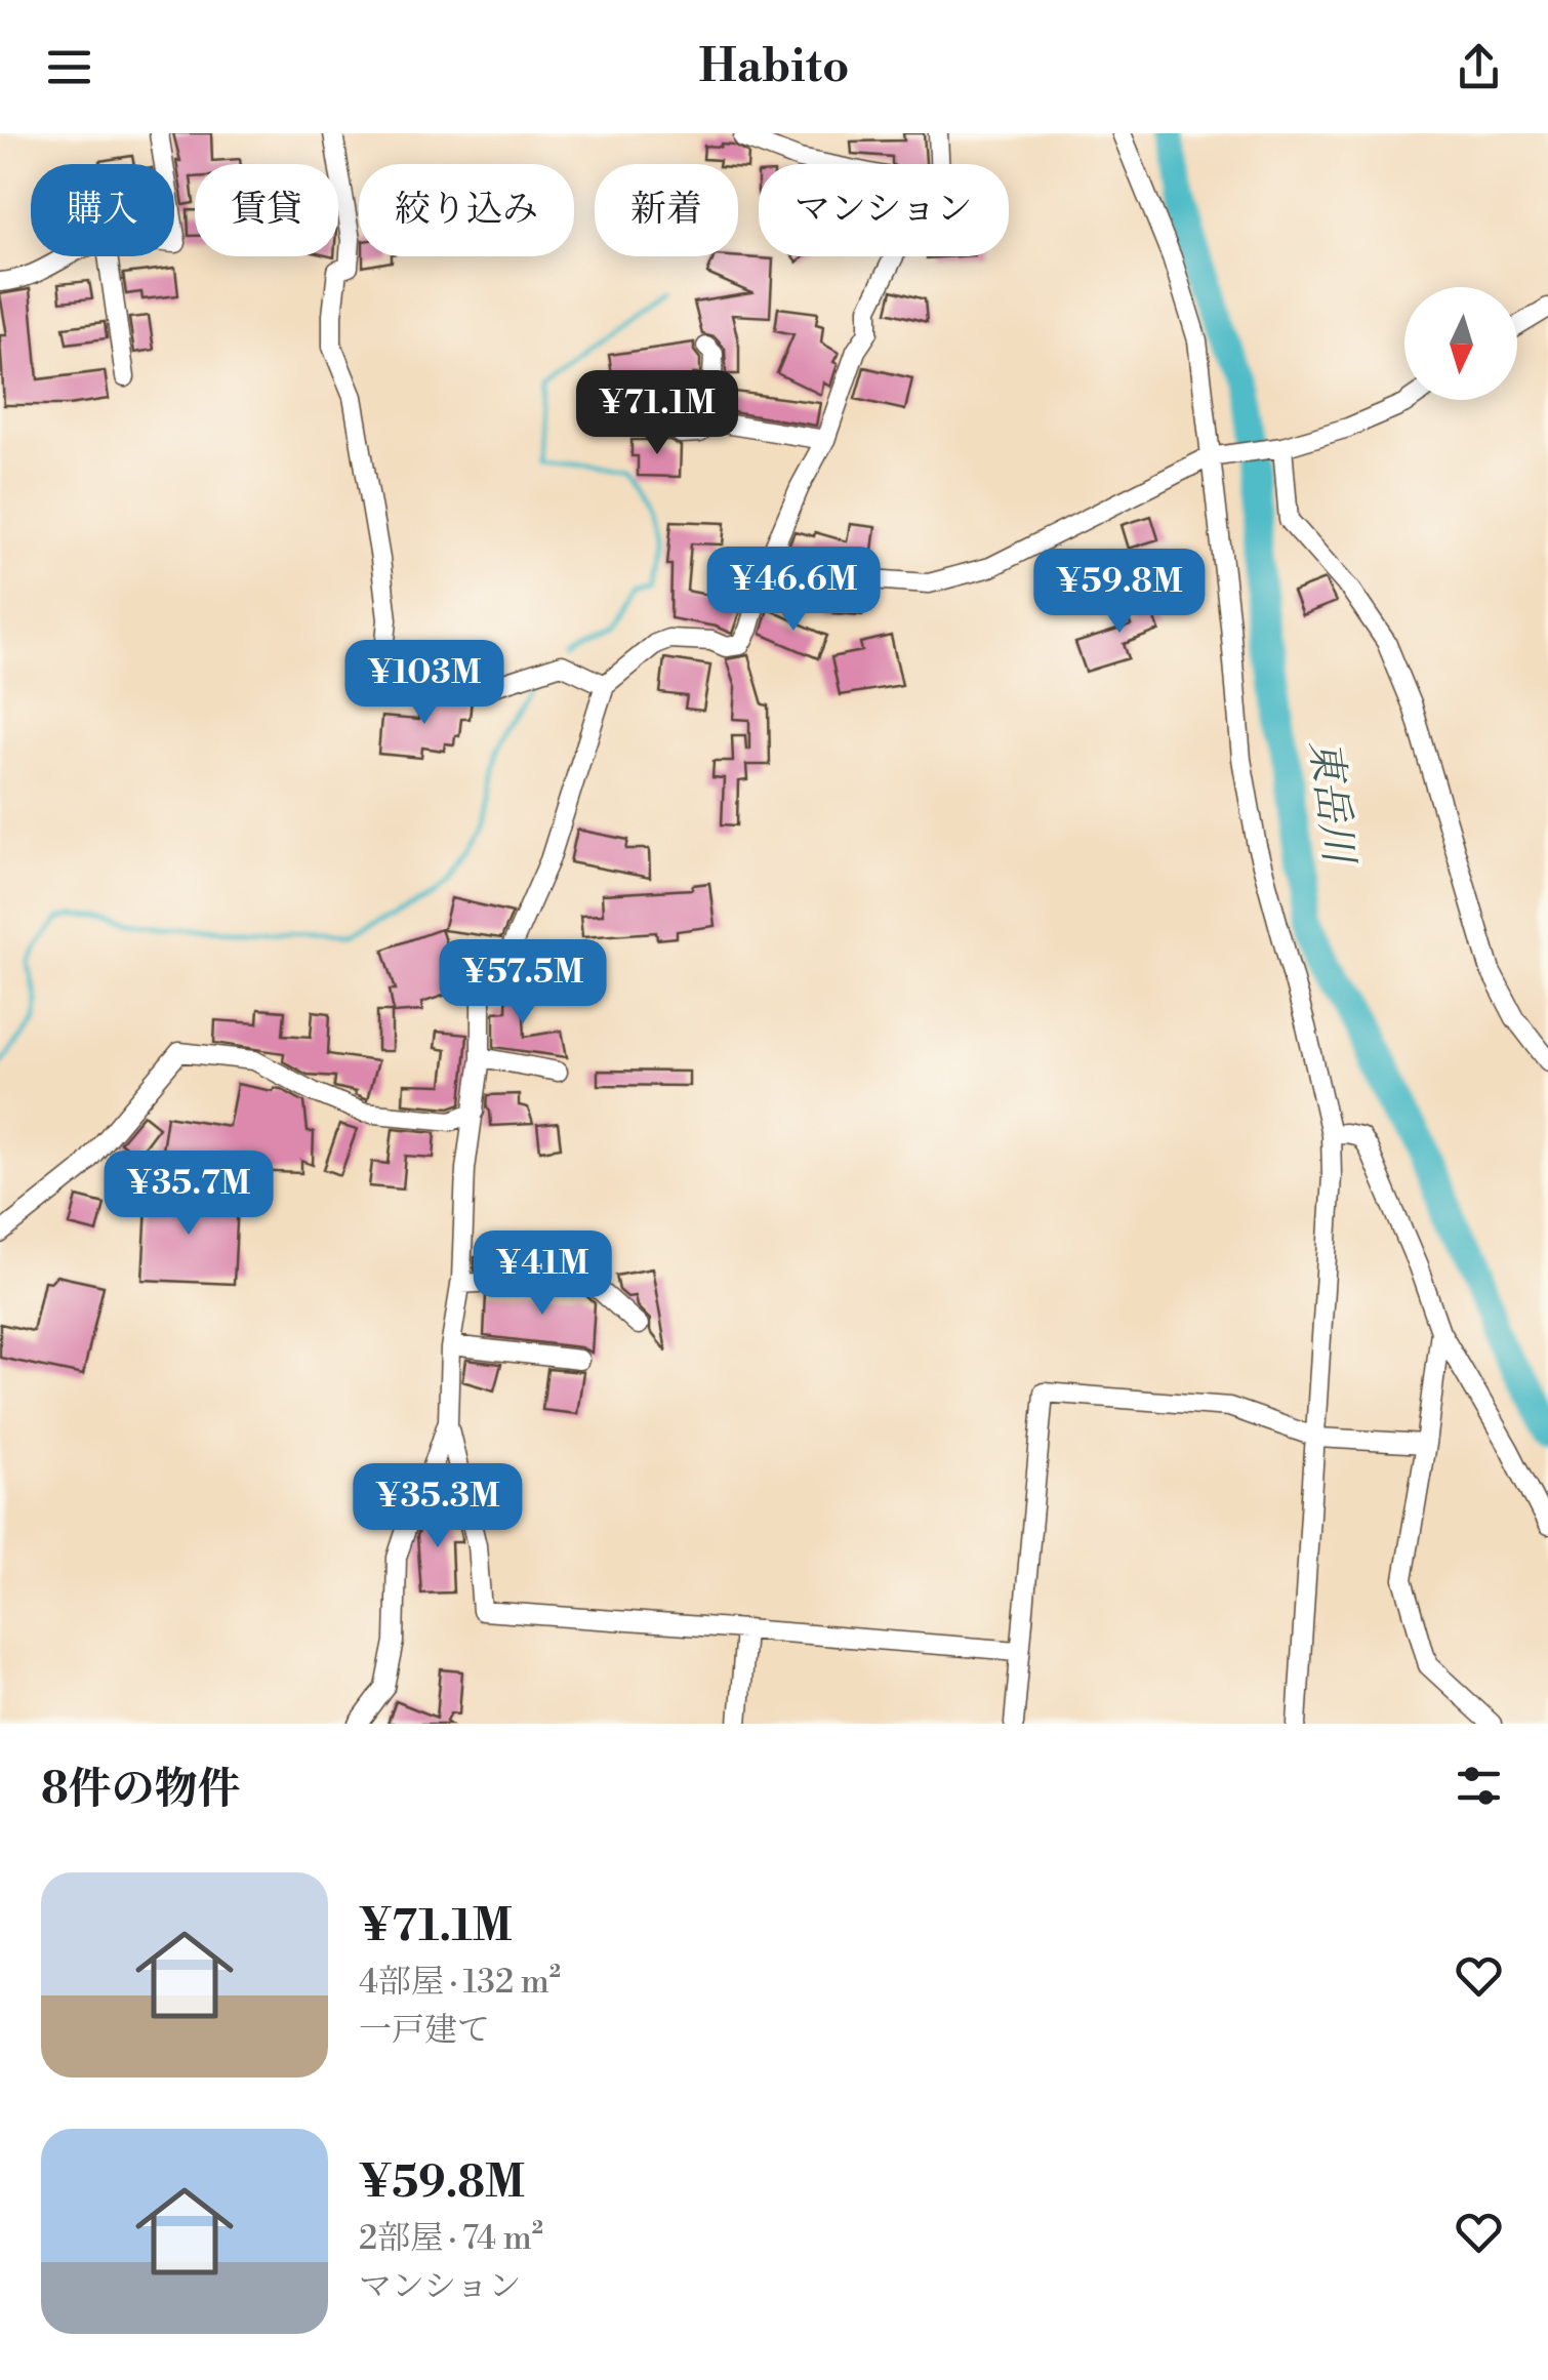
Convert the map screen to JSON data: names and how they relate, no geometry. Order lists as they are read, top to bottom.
{
  "water": ["東岳川"],
  "north": "bottom",
  "page": {
    "header": "Habito",
    "chip": [
      "購入",
      "賃貸",
      "絞り込み",
      "新着",
      "マンション"
    ],
    "price": [
      "¥71.1M",
      "¥46.6M",
      "¥59.8M",
      "¥103M",
      "¥57.5M",
      "¥35.7M",
      "¥41M",
      "¥35.3M"
    ],
    "heading": "8件の物件",
    "list": [
      {
        "name": "¥71.1M",
        "note": "4部屋 · 132 m² · 一戸建て"
      },
      {
        "name": "¥59.8M",
        "note": "2部屋 · 74 m² · マンション"
      }
    ]
  }
}
